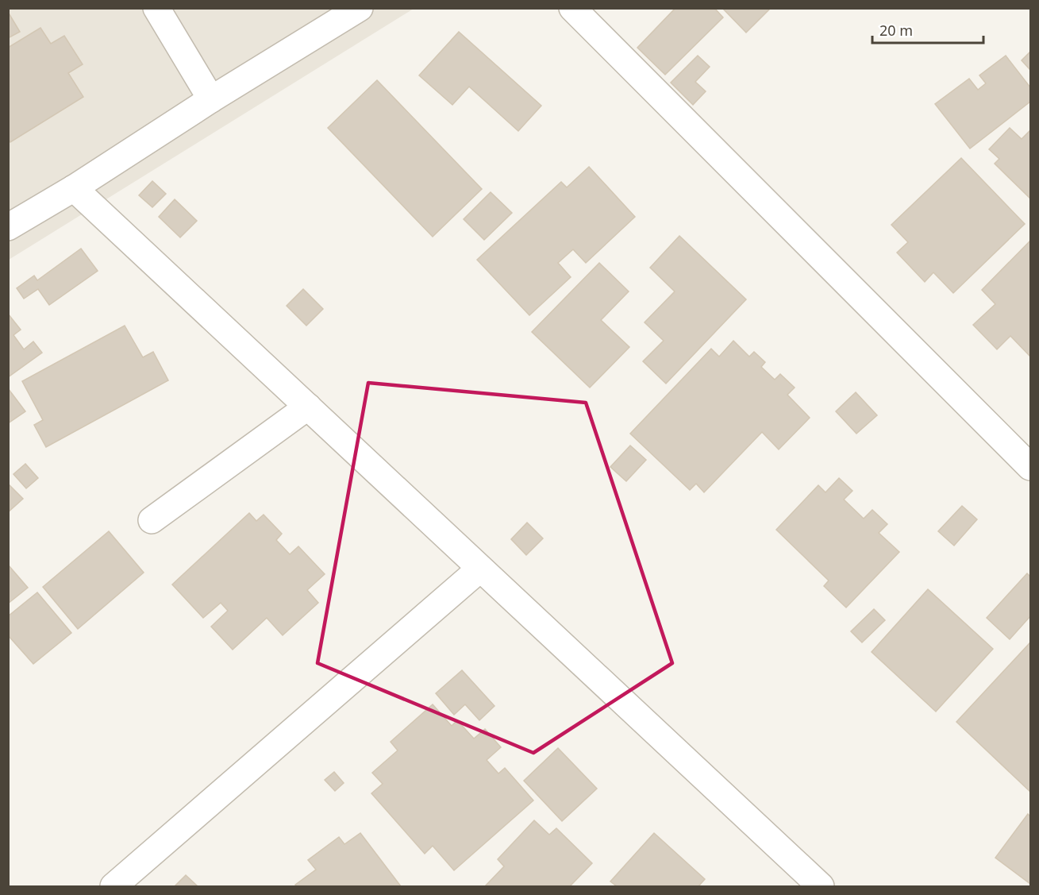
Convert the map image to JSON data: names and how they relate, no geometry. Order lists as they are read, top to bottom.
{
  "scale_bar": "20 m"
}
